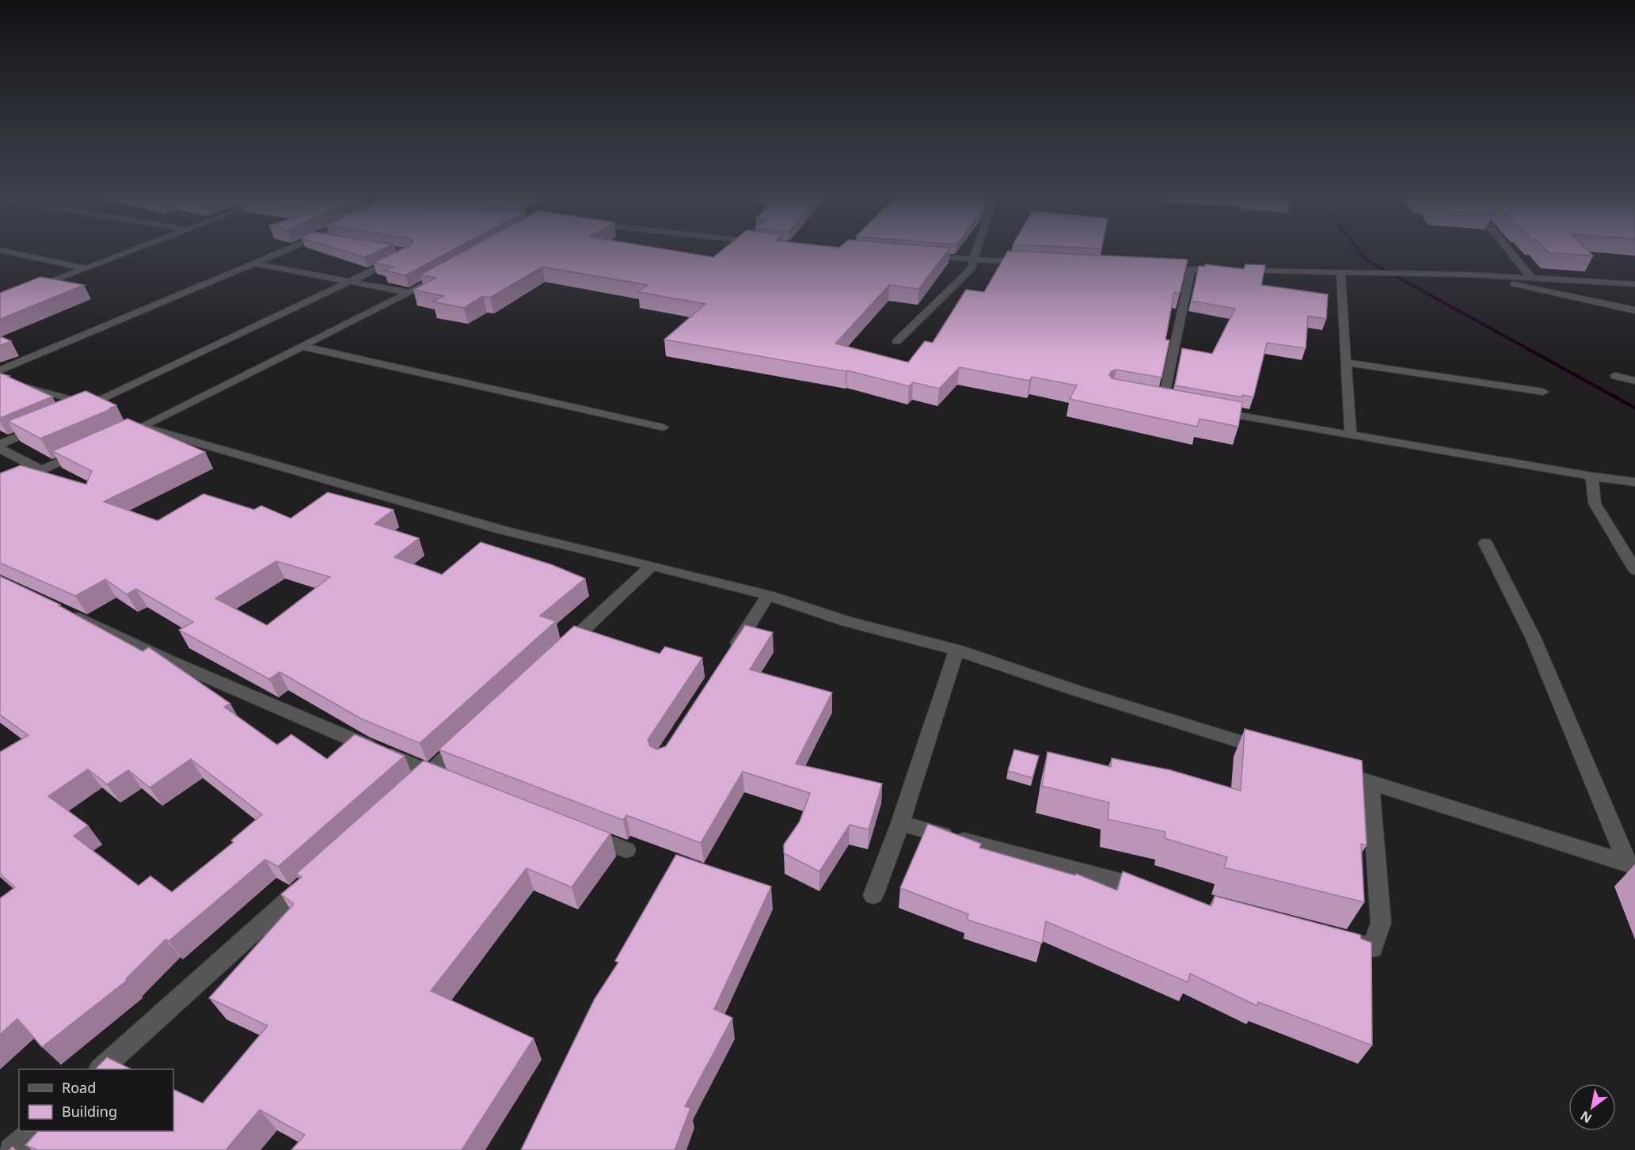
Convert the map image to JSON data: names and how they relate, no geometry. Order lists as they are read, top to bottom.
{
  "legend": ["Road", "Building"],
  "north": "bottom left"
}
